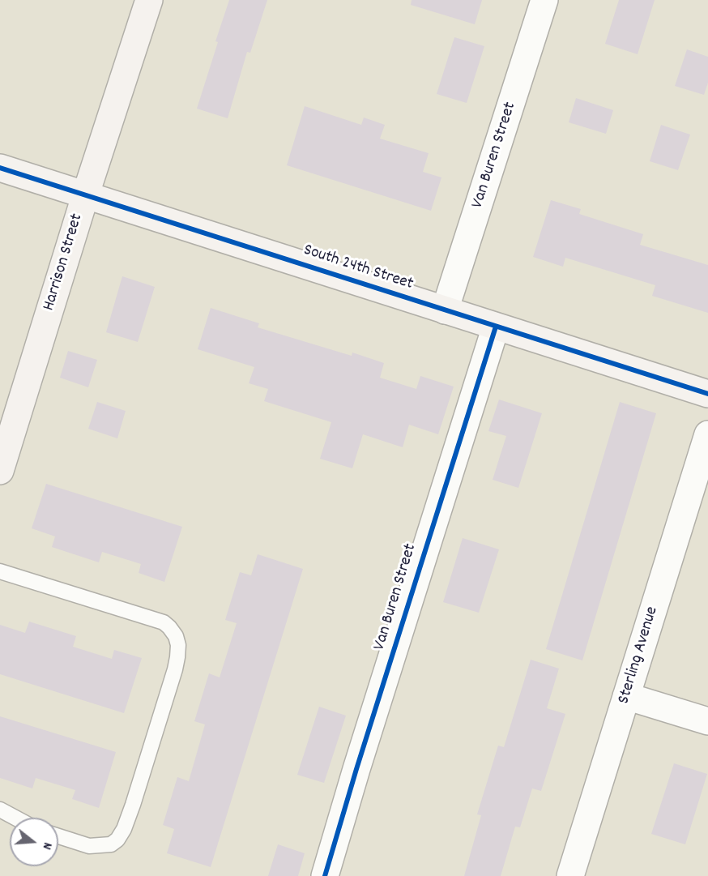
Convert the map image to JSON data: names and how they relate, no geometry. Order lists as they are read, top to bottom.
{
  "streets": {
    "street": [
      "Van Buren Street",
      "Harrison Street",
      "South 24th Street",
      "Sterling Avenue"
    ]
  },
  "crossings": [
    ["Van Buren Street", "South 24th Street"],
    ["Harrison Street", "South 24th Street"]
  ],
  "north": "right"
}
